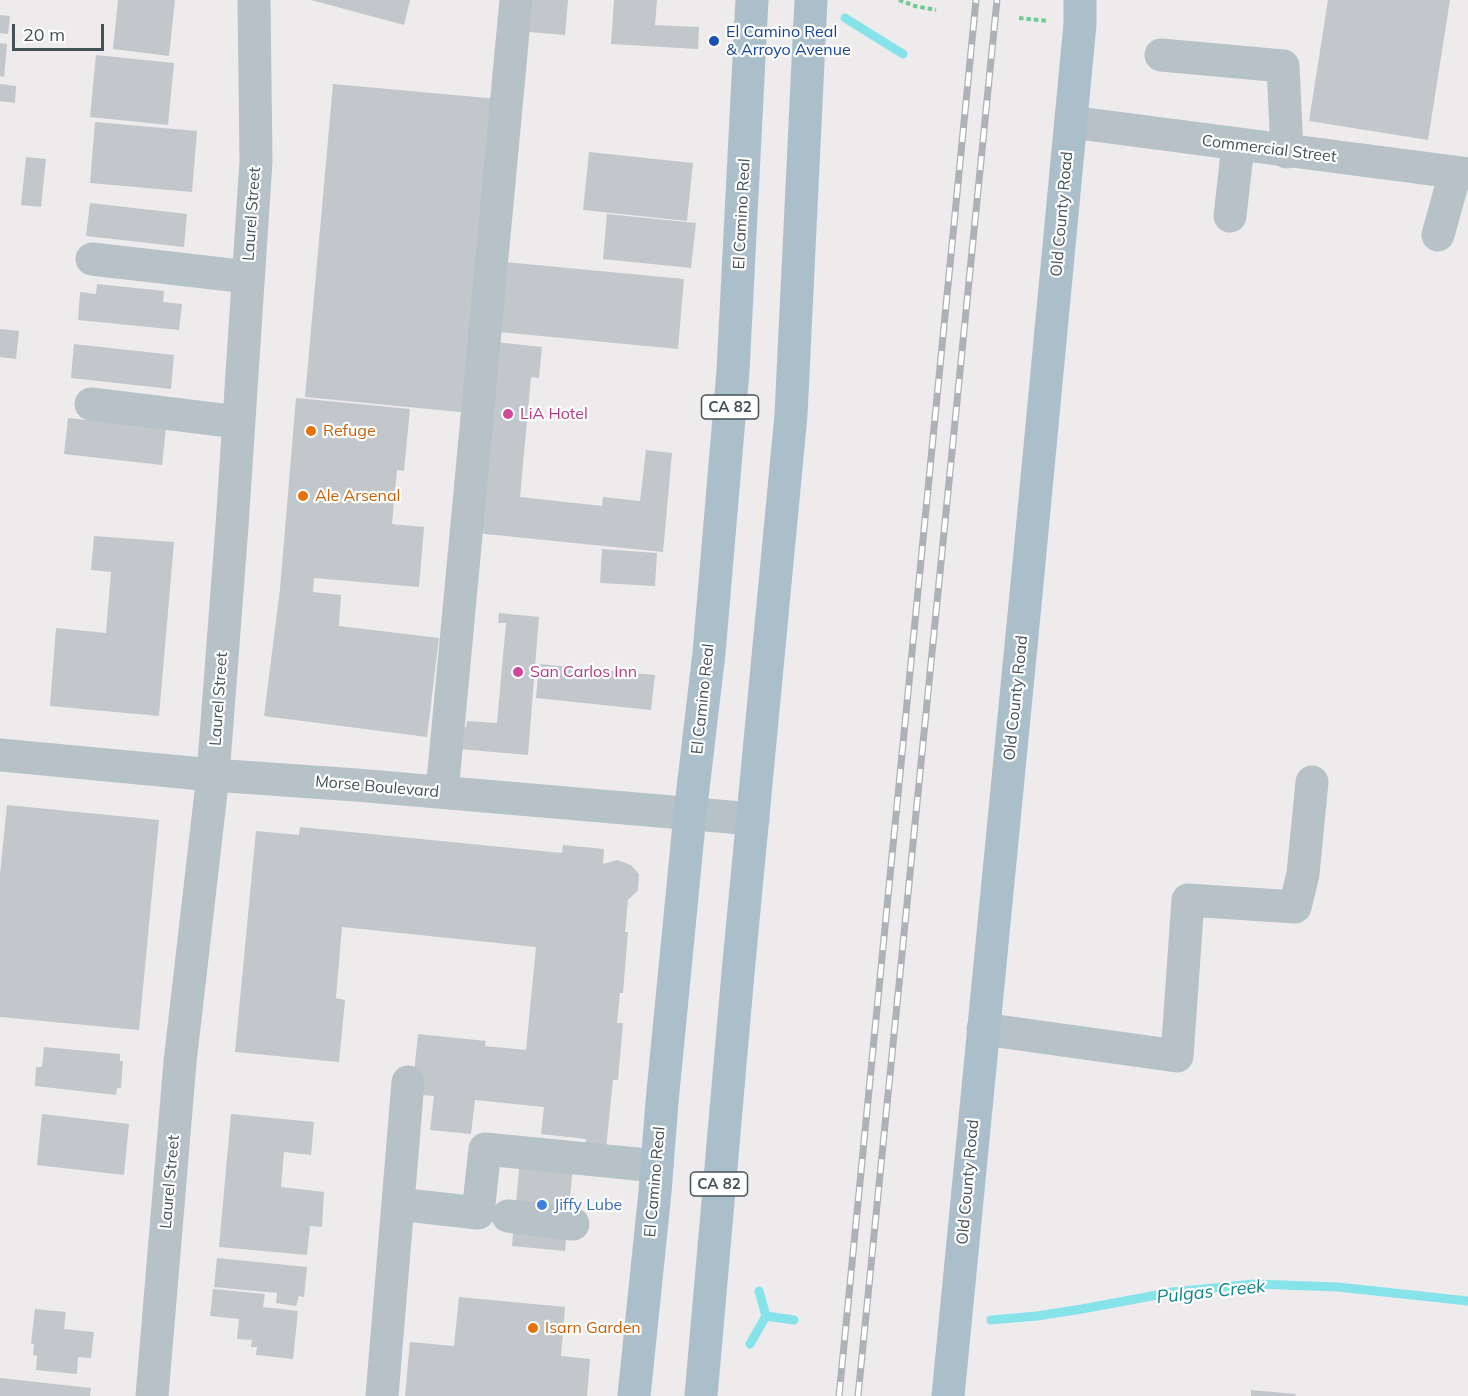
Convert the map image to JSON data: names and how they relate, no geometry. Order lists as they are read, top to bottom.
{
  "streets": {
    "main road": ["El Camino Real", "Old County Road", "CA 82"],
    "street": ["Commercial Street", "Laurel Street", "Morse Boulevard"]
  },
  "crossings": [
    ["Commercial Street", "Old County Road"],
    ["Laurel Street", "Morse Boulevard"],
    ["El Camino Real", "Morse Boulevard"],
    ["CA 82", "Morse Boulevard"]
  ],
  "water": ["Pulgas Creek"],
  "places": [
    "El Camino Real & Arroyo Avenue",
    "LiA Hotel",
    "Refuge",
    "Ale Arsenal",
    "San Carlos Inn",
    "Jiffy Lube",
    "Isarn Garden"
  ],
  "scale_bar": "20 m"
}
